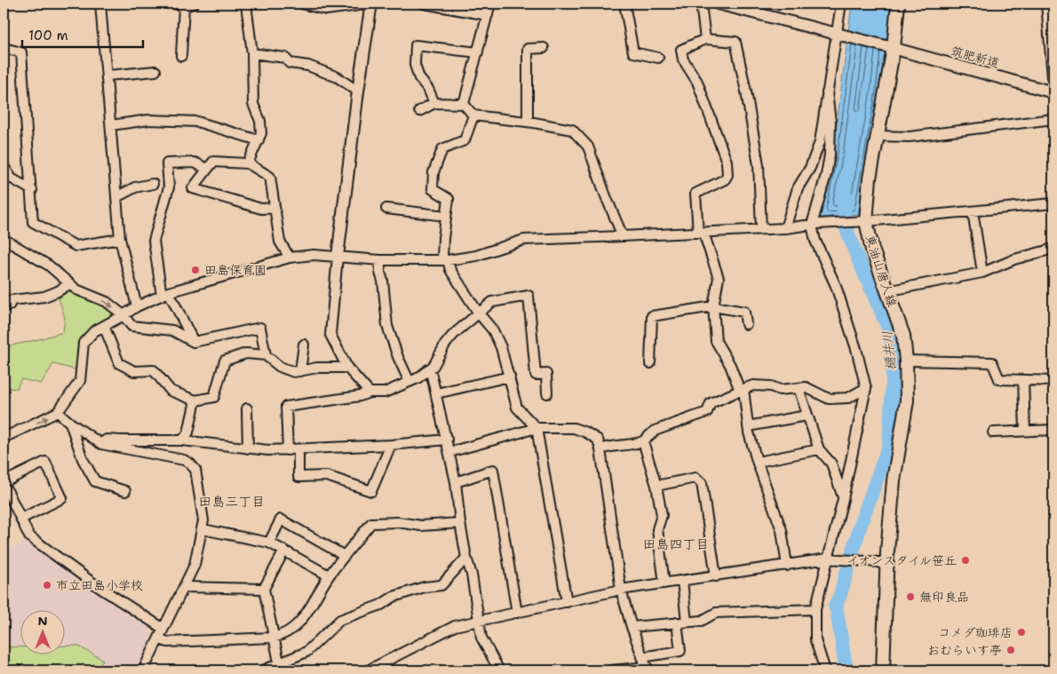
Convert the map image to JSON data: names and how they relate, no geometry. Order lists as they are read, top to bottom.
{
  "streets": {
    "main road": ["東油山唐人線"],
    "street": ["筑肥新道"]
  },
  "crossings": [
    ["筑肥新道", "東油山唐人線"]
  ],
  "districts": ["田島三丁目", "田島四丁目"],
  "water": ["樋井川"],
  "places": [
    "田島保育園",
    "イオンスタイル笹丘",
    "市立田島小学校",
    "無印良品",
    "コメダ珈琲店",
    "おむらいす亭"
  ],
  "scale_bar": "100 m",
  "north": "top"
}
